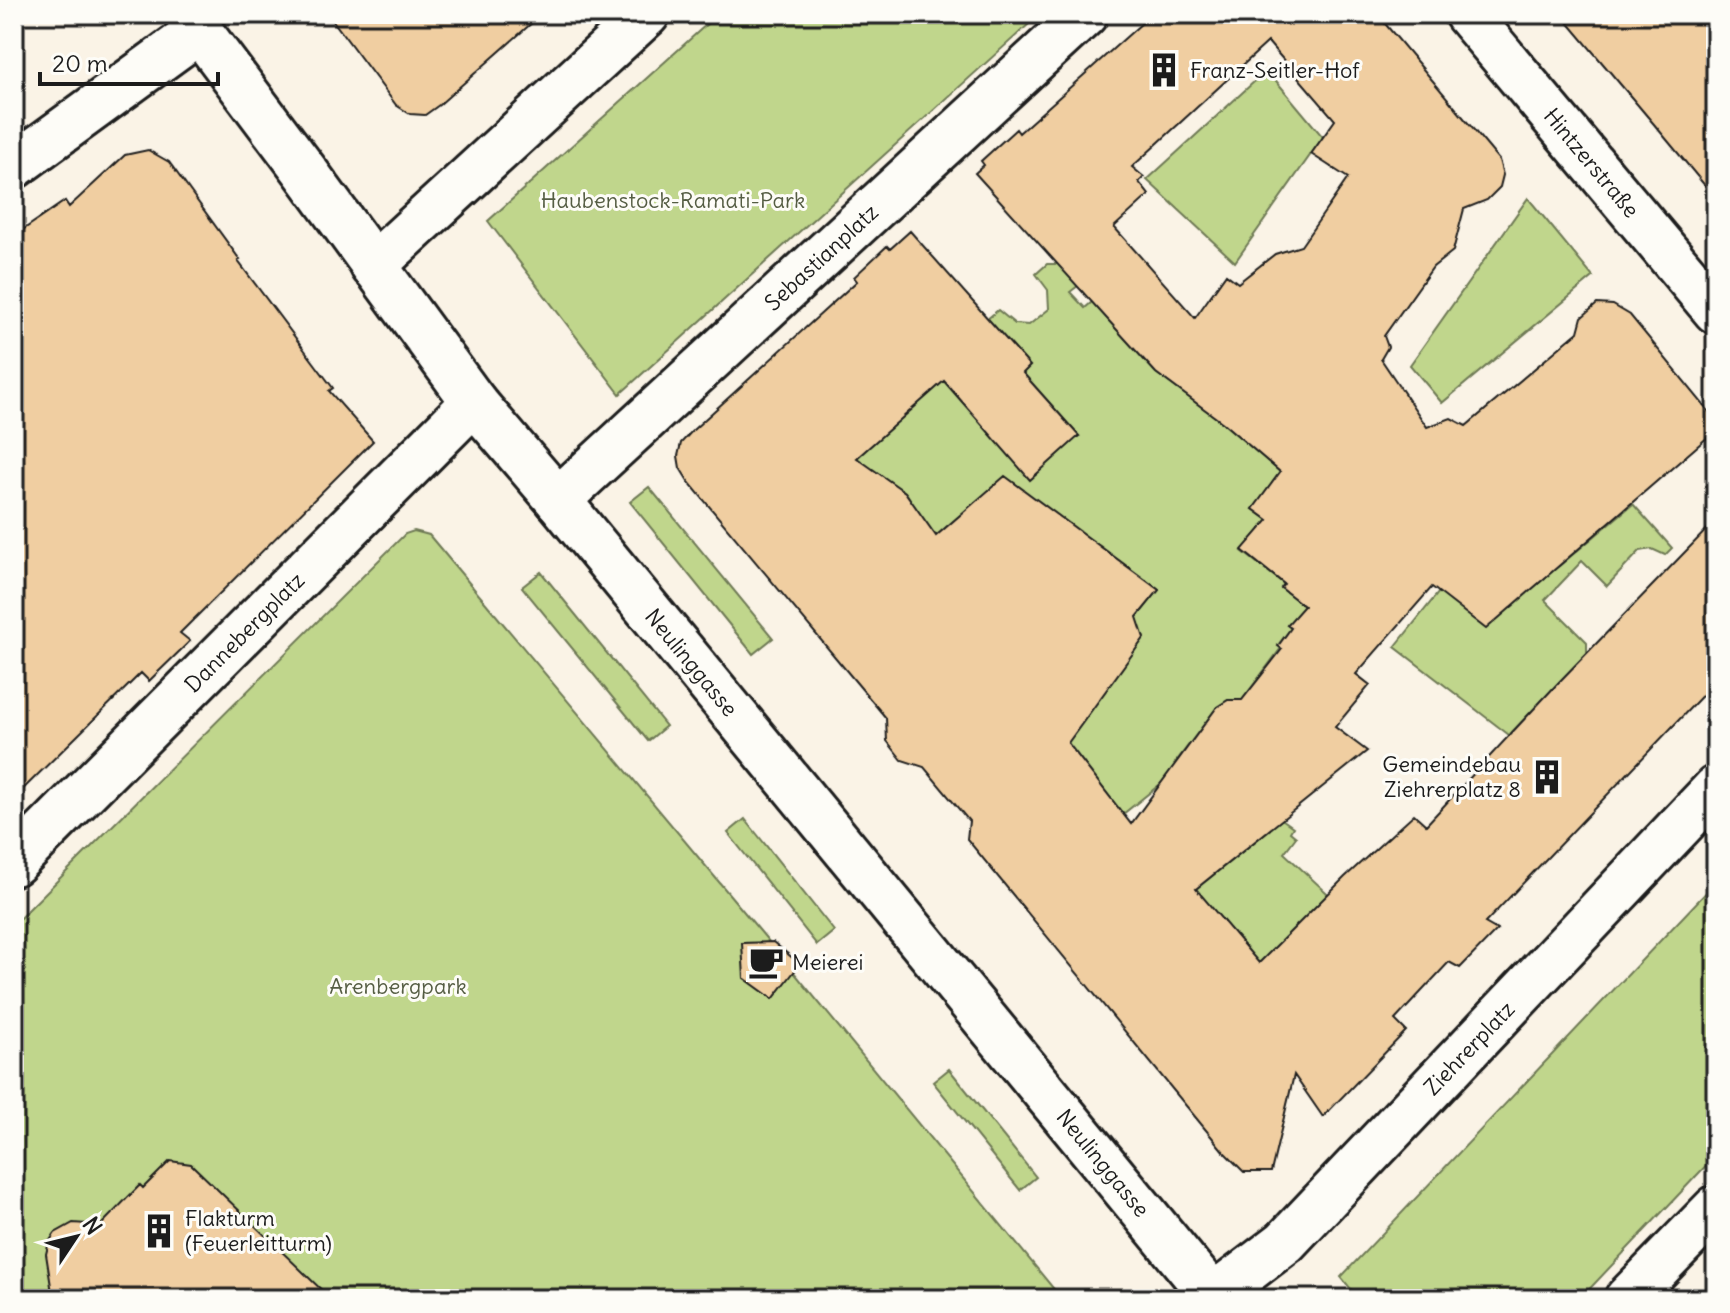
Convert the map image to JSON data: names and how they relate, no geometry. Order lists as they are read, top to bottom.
{
  "streets": {
    "street": [
      "Hintzerstraße",
      "Sebastianplatz",
      "Dannebergplatz",
      "Neulinggasse",
      "Ziehrerplatz"
    ]
  },
  "crossings": [
    ["Sebastianplatz", "Neulinggasse"],
    ["Dannebergplatz", "Neulinggasse"],
    ["Neulinggasse", "Ziehrerplatz"]
  ],
  "parks": ["Haubenstock-Ramati-Park", "Arenbergpark"],
  "places": {
    "building": ["Franz-Seitler-Hof", "Gemeindebau Ziehrerplatz 8", "Flakturm (Feuerleitturm)"],
    "cafe": ["Meierei"]
  },
  "scale_bar": "20 m",
  "north": "top right"
}
